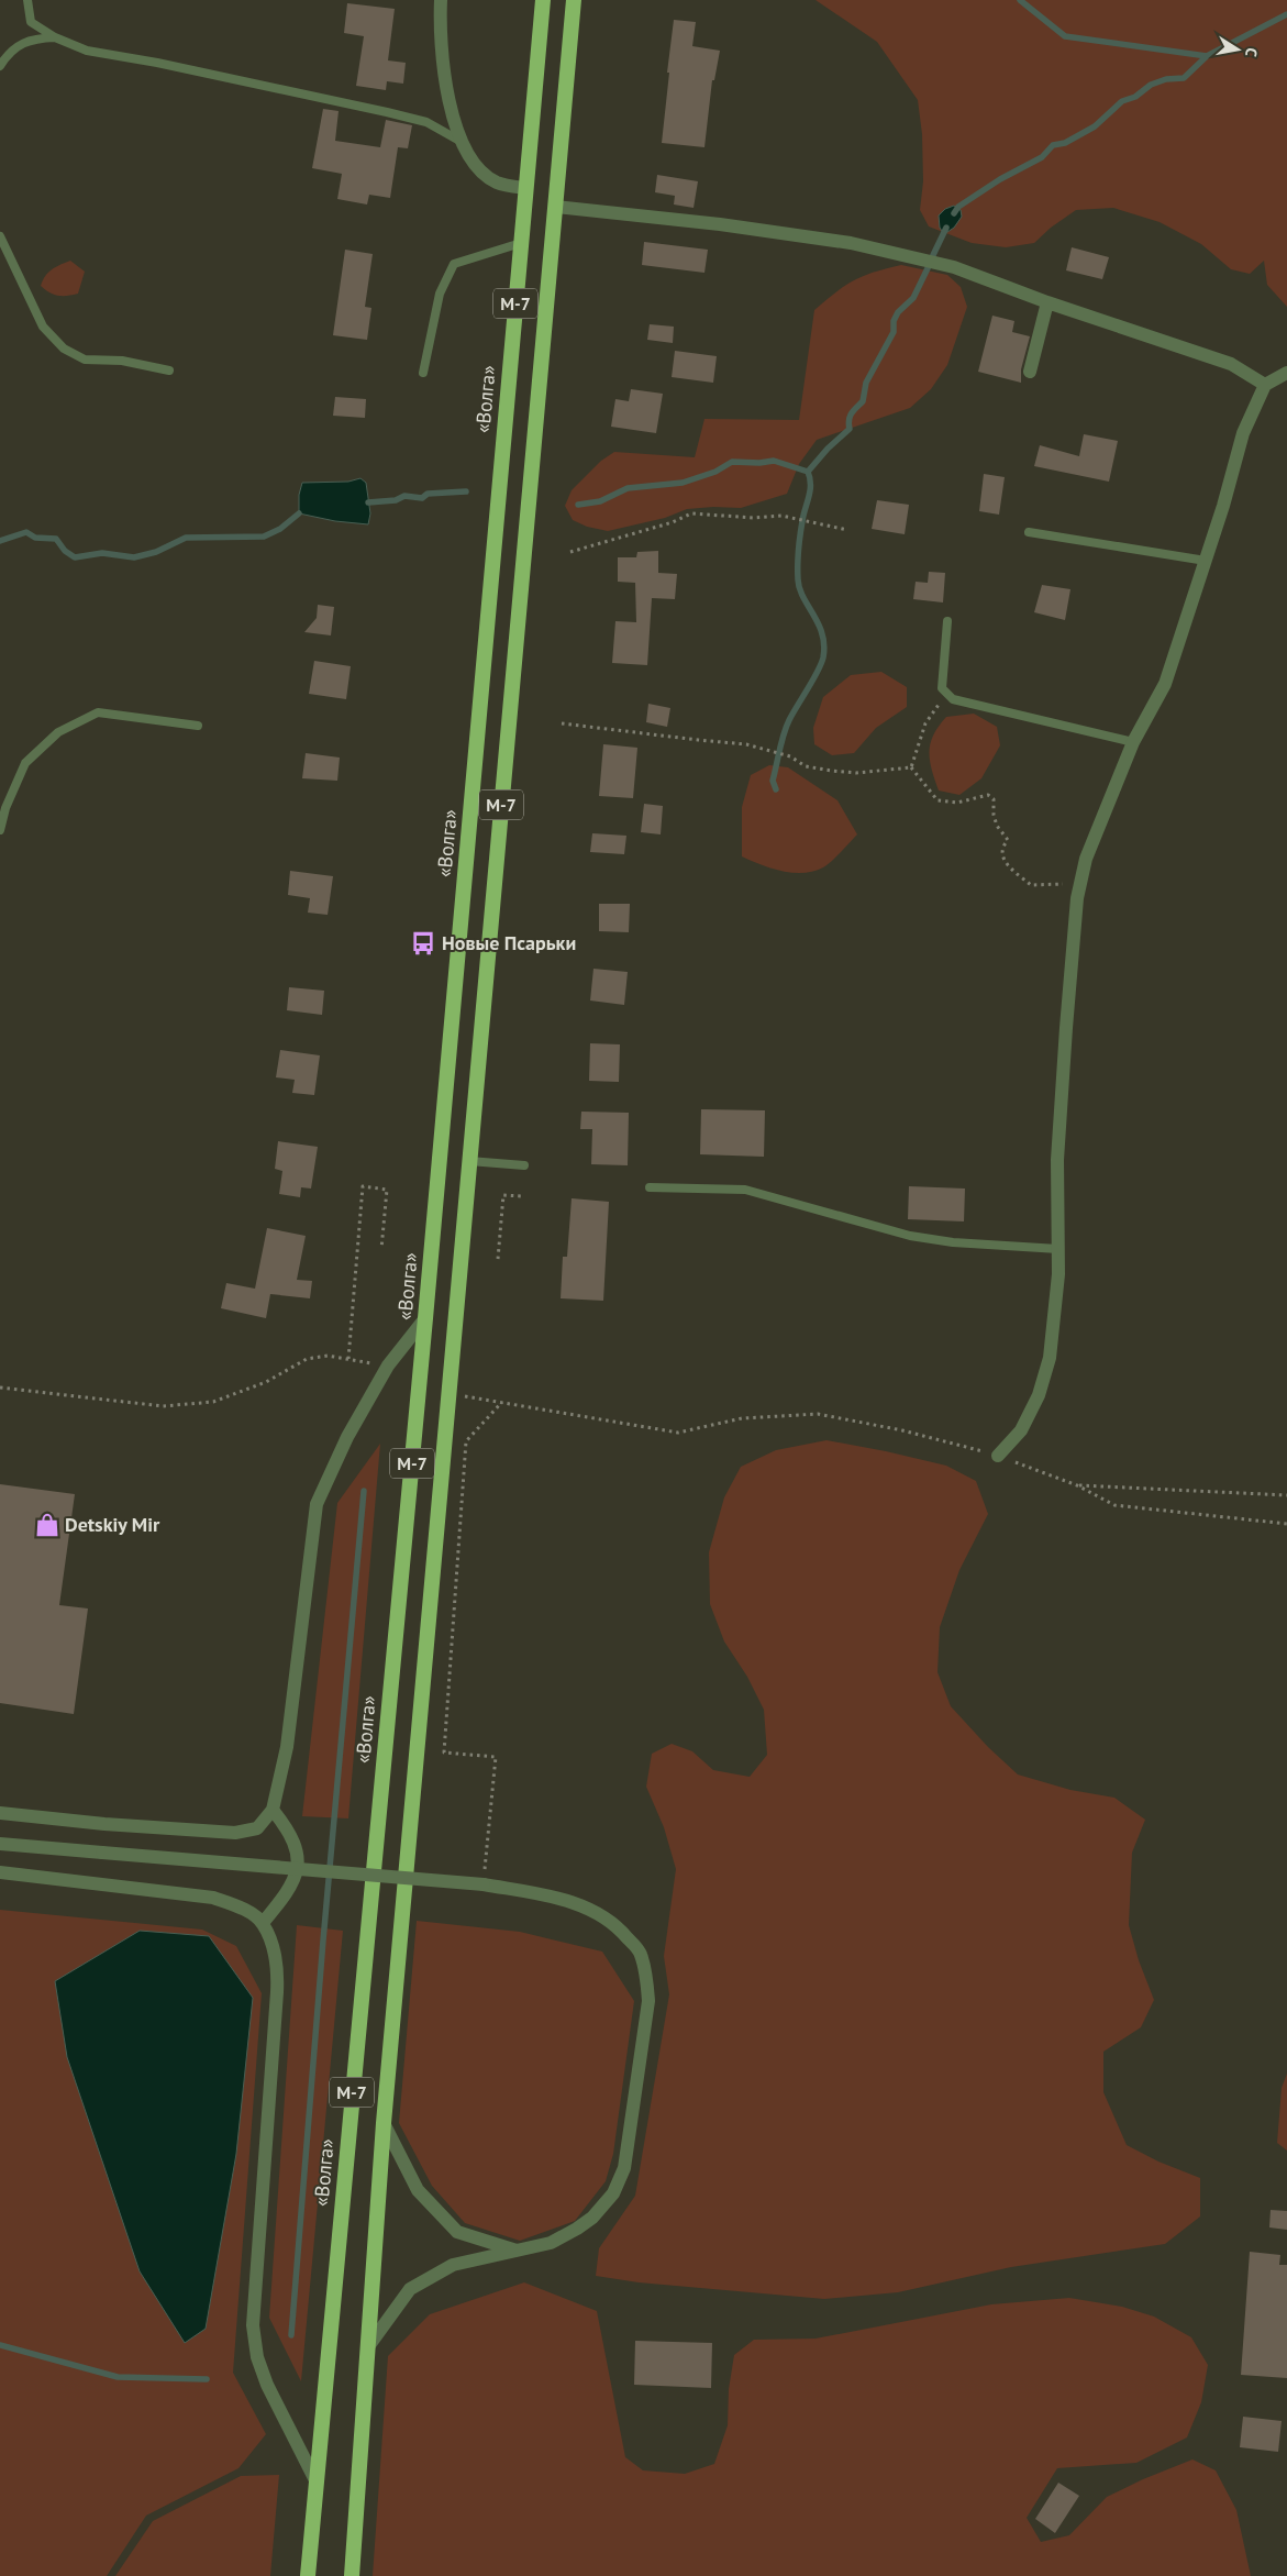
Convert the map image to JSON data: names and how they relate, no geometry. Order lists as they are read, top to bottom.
{
  "streets": {
    "highway": ["М-7", "«Волга»"]
  },
  "places": {
    "bus stop": ["Новые Псарьки"],
    "shop": ["Detskiy Mir"]
  },
  "north": "right"
}
